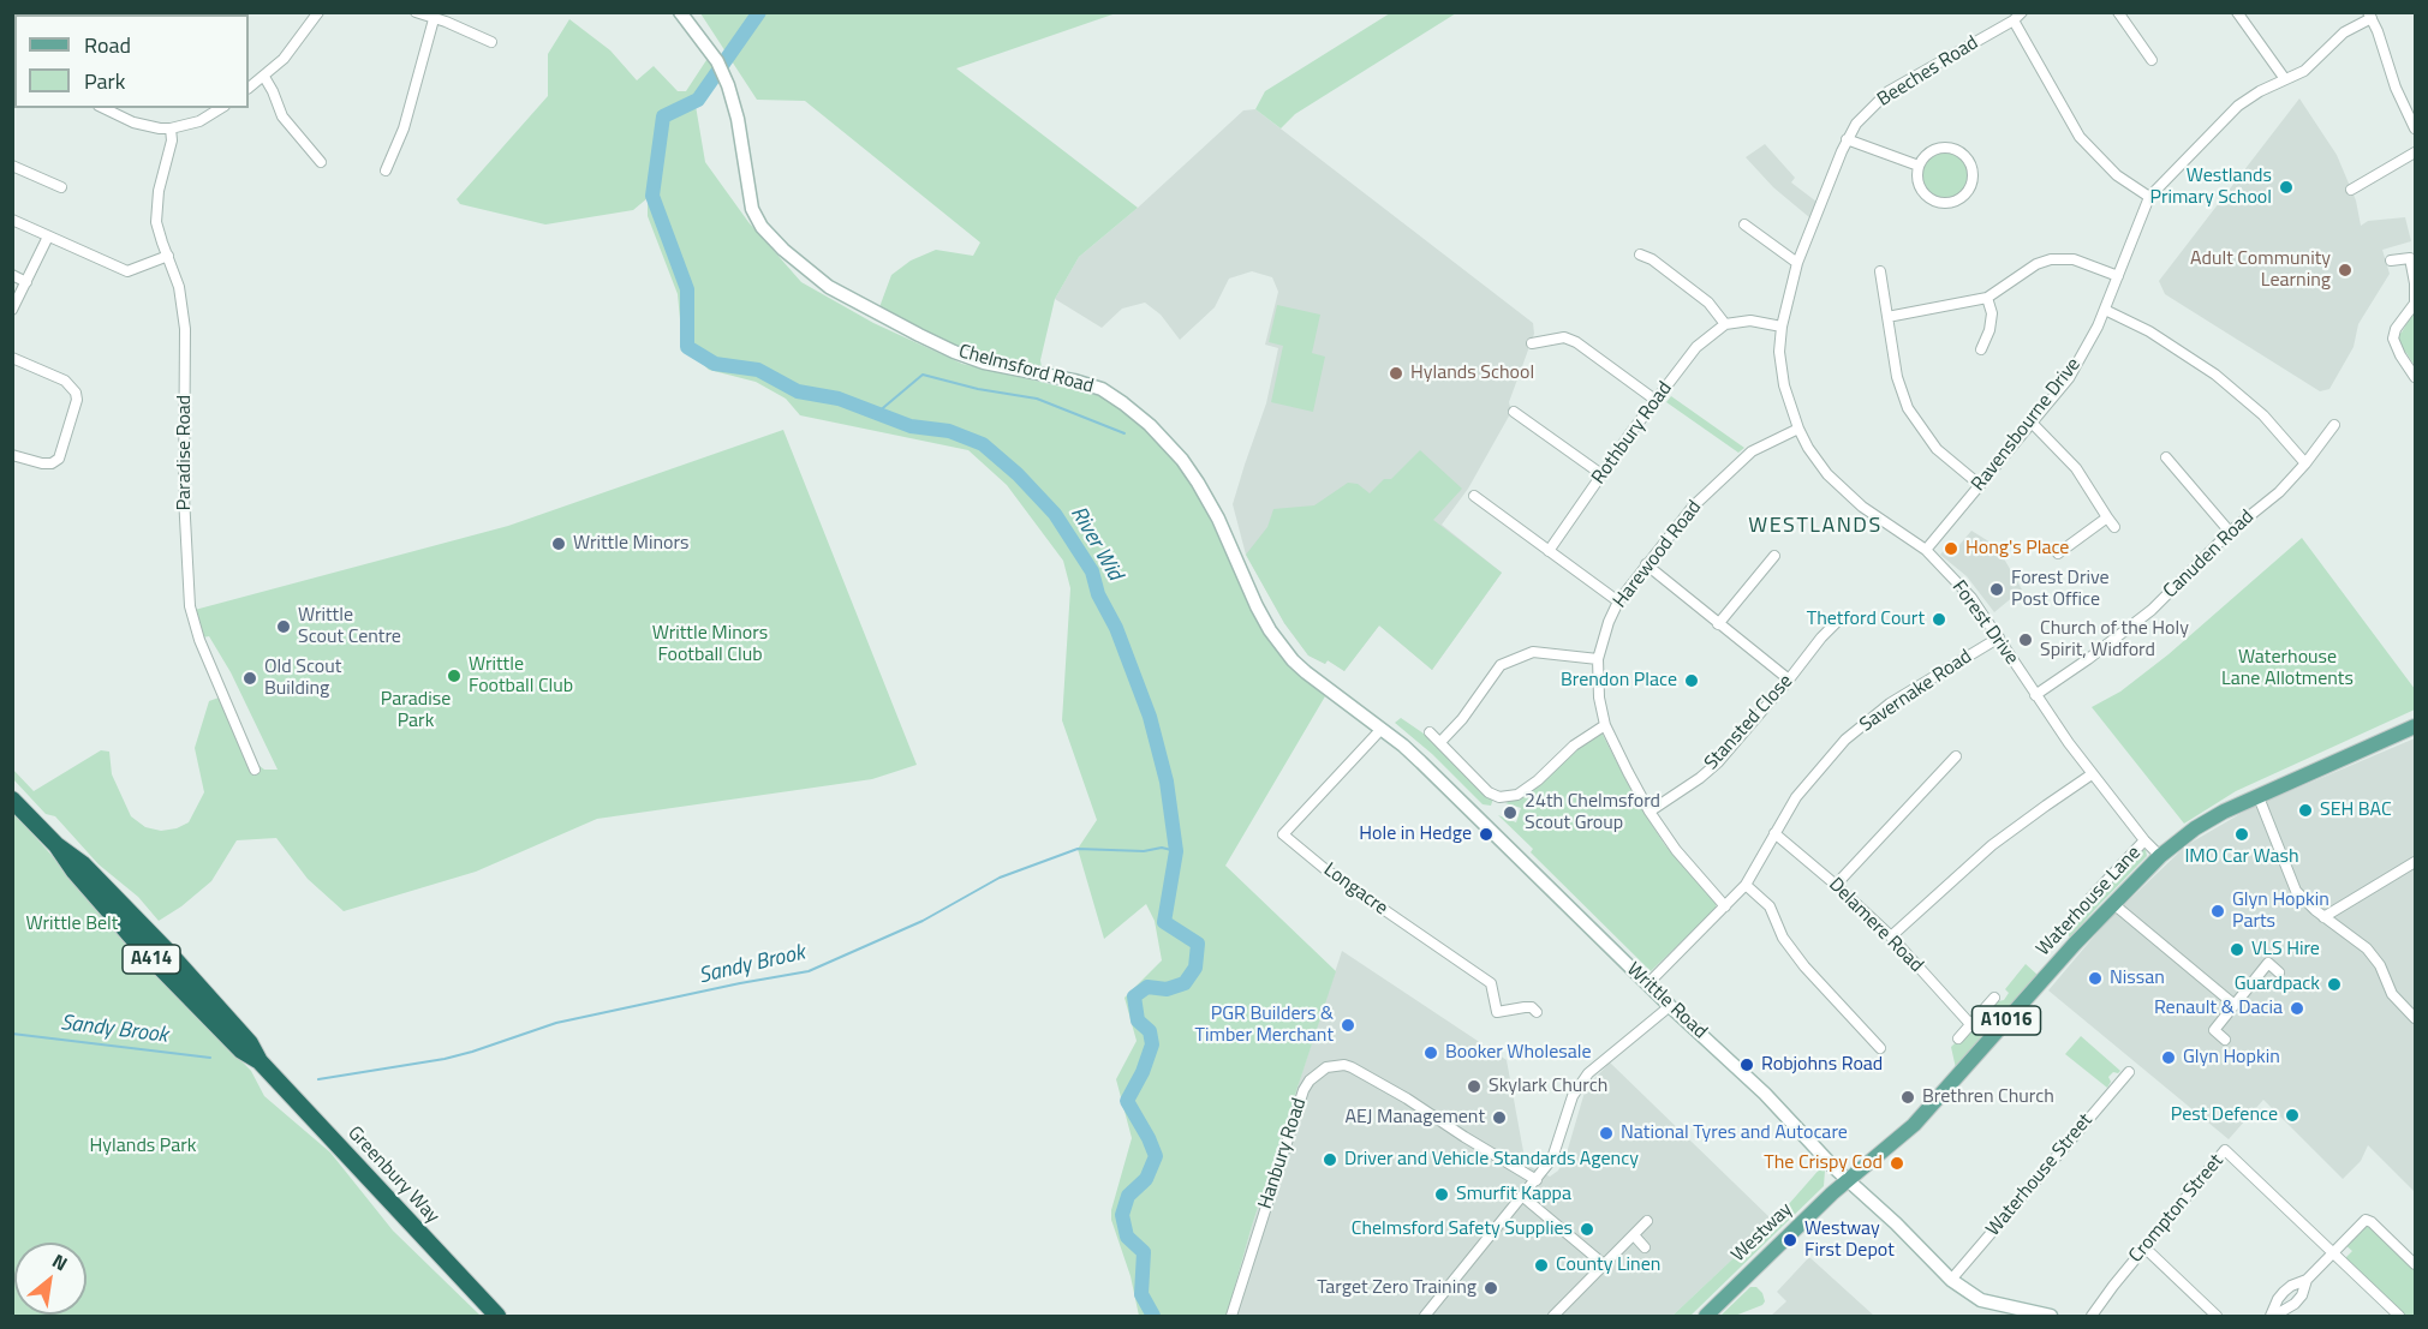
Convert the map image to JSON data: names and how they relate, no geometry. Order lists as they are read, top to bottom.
{
  "streets": {
    "highway": ["A414", "Greenbury Way"],
    "main road": ["Waterhouse Lane", "A1016", "Westway"],
    "street": [
      "Beeches Road",
      "Chelmsford Road",
      "Ravensbourne Drive",
      "Rothbury Road",
      "Paradise Road",
      "Harewood Road",
      "Canuden Road",
      "Forest Drive",
      "Savernake Road",
      "Stansted Close",
      "Longacre",
      "Delamere Road",
      "Writtle Road",
      "Hanbury Road",
      "Waterhouse Street",
      "Crompton Street"
    ]
  },
  "crossings": [
    ["Beeches Road", "Forest Drive"],
    ["Chelmsford Road", "Writtle Road"],
    ["Ravensbourne Drive", "Forest Drive"],
    ["Harewood Road", "Forest Drive"],
    ["Harewood Road", "Savernake Road"],
    ["Harewood Road", "Stansted Close"],
    ["Canuden Road", "Forest Drive"],
    ["Forest Drive", "Savernake Road"],
    ["Forest Drive", "Waterhouse Lane"],
    ["Savernake Road", "Delamere Road"],
    ["Savernake Road", "Writtle Road"],
    ["Longacre", "Writtle Road"],
    ["Waterhouse Lane", "Writtle Road"],
    ["Waterhouse Lane", "Westway"],
    ["Writtle Road", "Waterhouse Street"],
    ["Writtle Road", "Westway"]
  ],
  "districts": ["WESTLANDS"],
  "water": ["River Wid", "Sandy Brook"],
  "parks": [
    "Writtle Minors Football Club",
    "Waterhouse Lane Allotments",
    "Paradise Park",
    "Writtle Belt",
    "Hylands Park"
  ],
  "places": [
    "Westlands Primary School",
    "Adult Community Learning",
    "Hylands School",
    "Writtle Minors",
    "Hong's Place",
    "Forest Drive Post Office",
    "Thetford Court",
    "Writtle Scout Centre",
    "Church of the Holy Spirit, Widford",
    "Writtle Football Club",
    "Old Scout Building",
    "Brendon Place",
    "SEH BAC",
    "24th Chelmsford Scout Group",
    "Hole in Hedge",
    "IMO Car Wash",
    "Glyn Hopkin Parts",
    "VLS Hire",
    "Nissan",
    "Guardpack",
    "Renault & Dacia",
    "PGR Builders & Timber Merchant",
    "Booker Wholesale",
    "Glyn Hopkin",
    "Robjohns Road",
    "Skylark Church",
    "Brethren Church",
    "Pest Defence",
    "AEJ Management",
    "National Tyres and Autocare",
    "Driver and Vehicle Standards Agency",
    "The Crispy Cod",
    "Smurfit Kappa",
    "Chelmsford Safety Supplies",
    "Westway First Depot",
    "County Linen",
    "Target Zero Training"
  ],
  "legend": ["Road", "Park"],
  "north": "top right"
}
